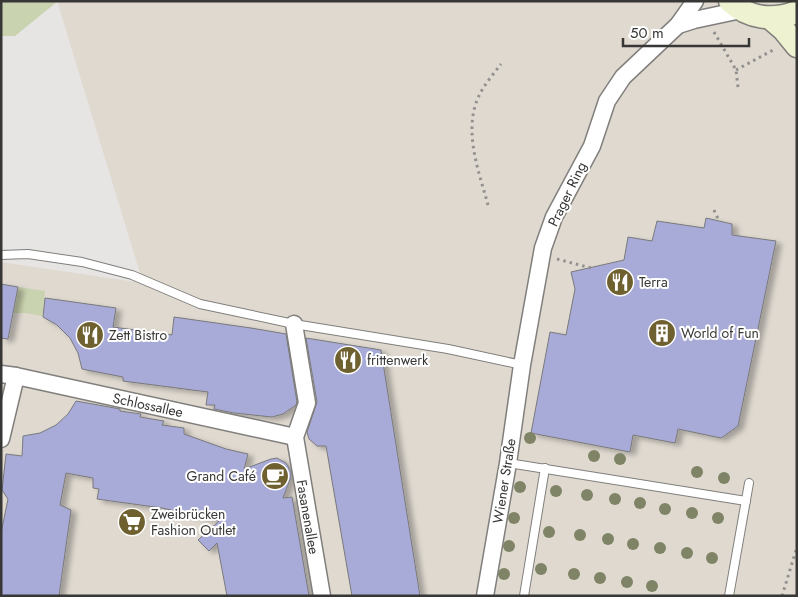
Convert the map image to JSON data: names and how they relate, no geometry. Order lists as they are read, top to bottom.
{
  "streets": {
    "street": [
      "Prager Ring",
      "Schlossallee",
      "Wiener Straße",
      "Fasanenallee"
    ]
  },
  "crossings": [
    ["Prager Ring", "Wiener Straße"],
    ["Schlossallee", "Fasanenallee"]
  ],
  "places": {
    "restaurant": ["Terra", "Zett Bistro", "frittenwerk"],
    "building": ["World of Fun"],
    "cafe": ["Grand Café"],
    "supermarket": ["Zweibrücken Fashion Outlet"]
  },
  "scale_bar": "50 m"
}
